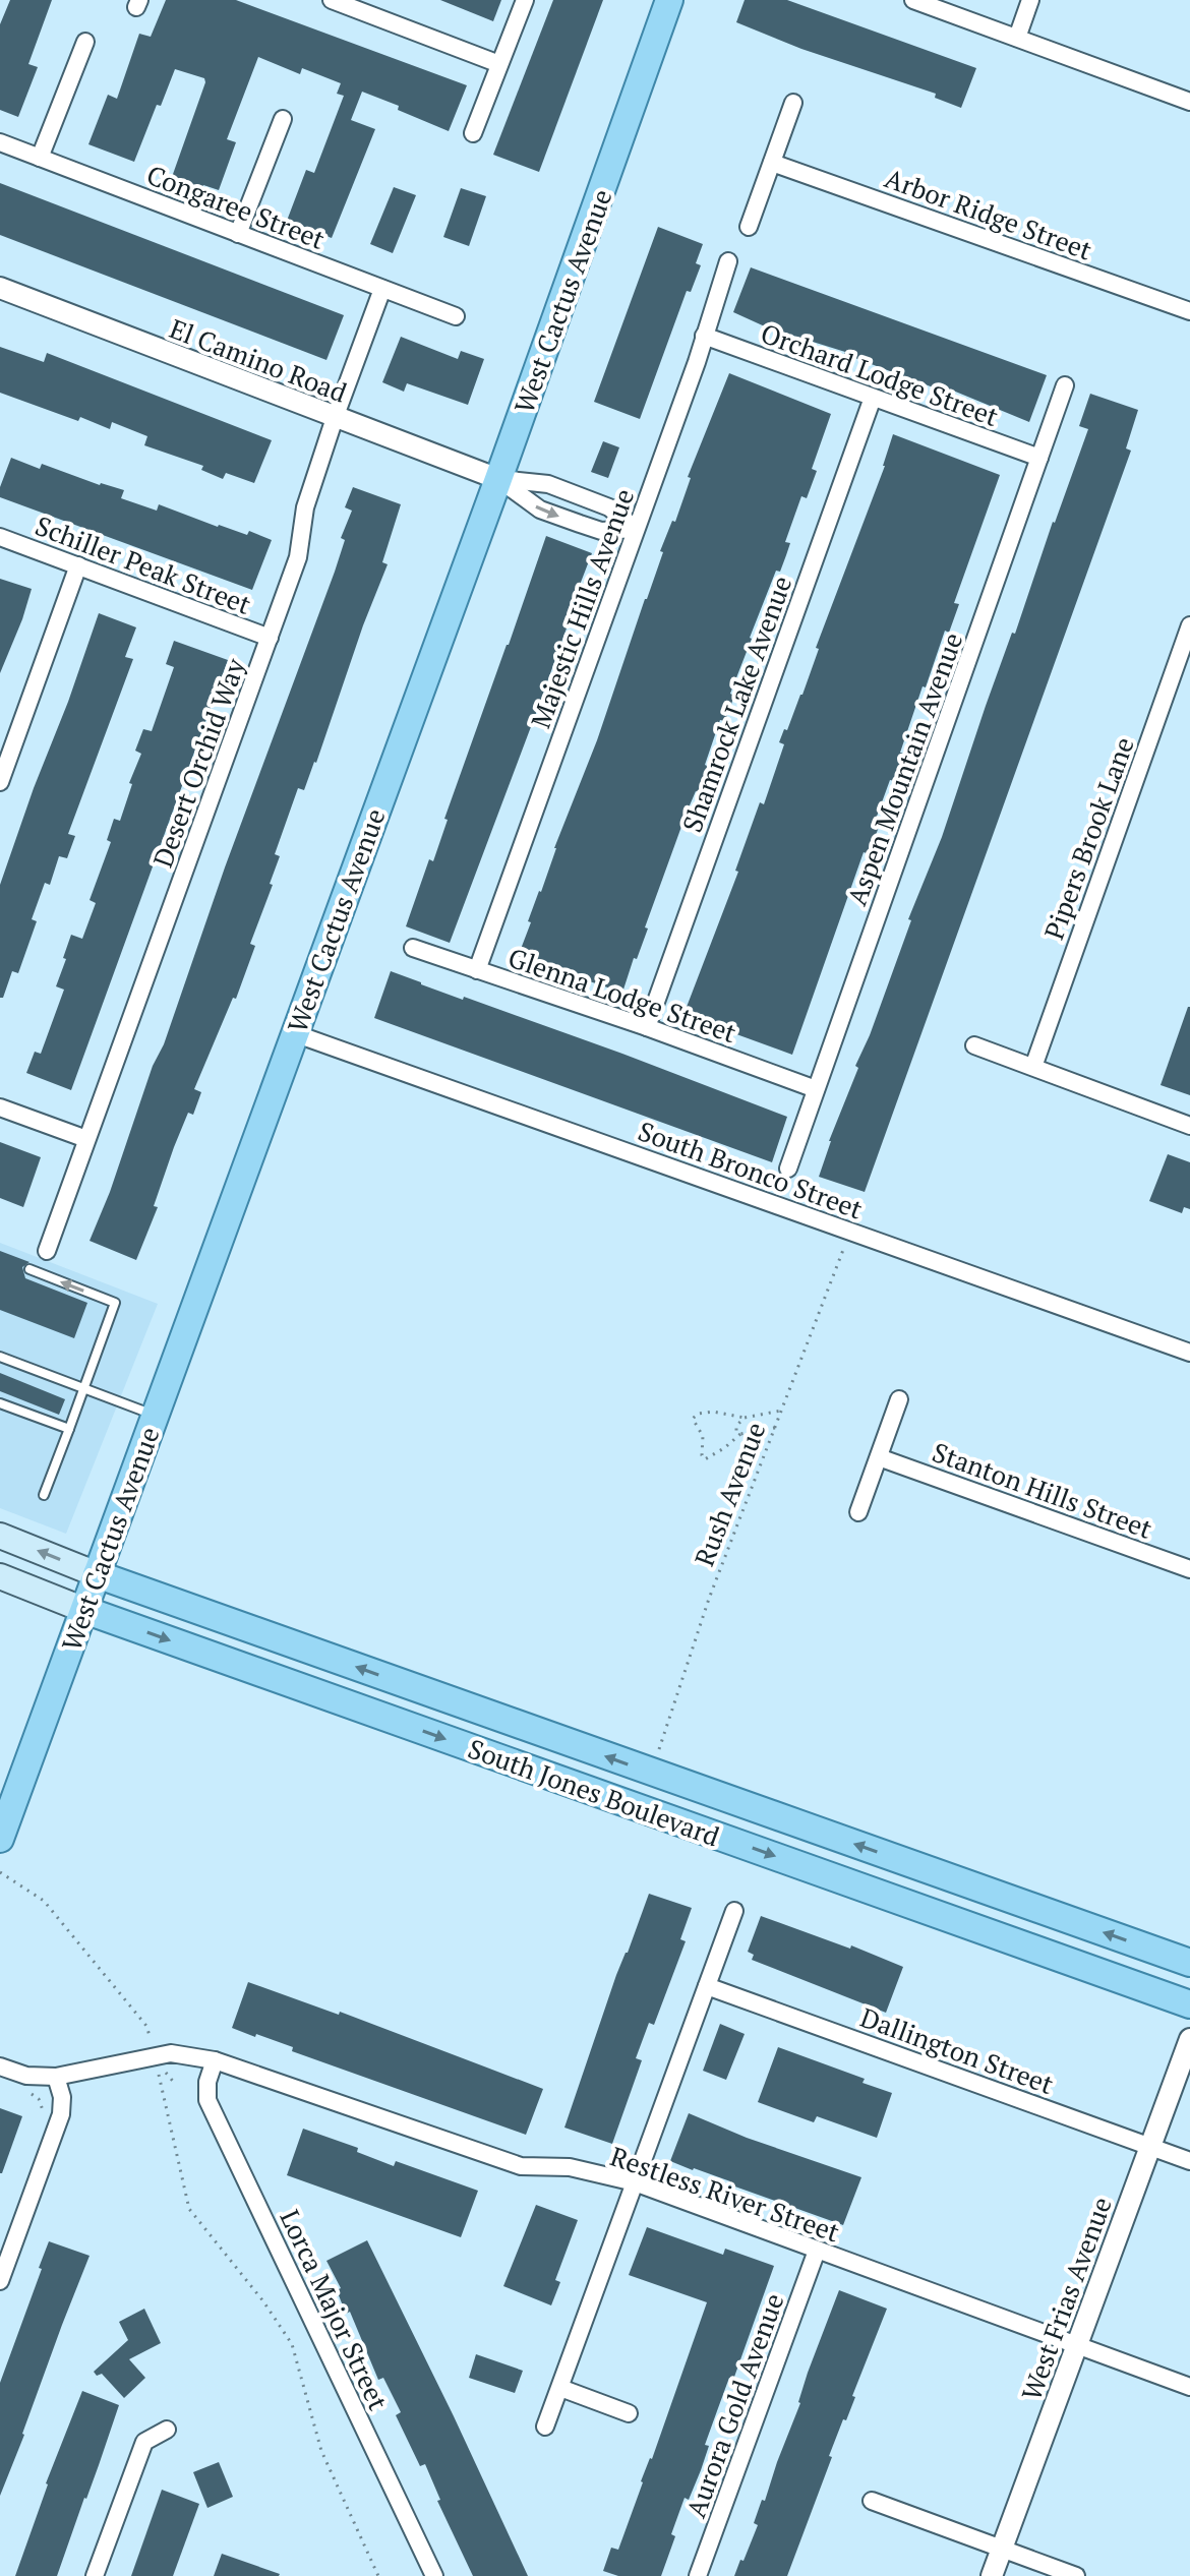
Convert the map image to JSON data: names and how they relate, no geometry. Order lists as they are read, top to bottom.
{
  "streets": {
    "main road": ["West Cactus Avenue", "South Jones Boulevard"],
    "street": [
      "Congaree Street",
      "Arbor Ridge Street",
      "El Camino Road",
      "Orchard Lodge Street",
      "Schiller Peak Street",
      "Majestic Hills Avenue",
      "Shamrock Lake Avenue",
      "Desert Orchid Way",
      "Aspen Mountain Avenue",
      "Pipers Brook Lane",
      "Glenna Lodge Street",
      "South Bronco Street",
      "Stanton Hills Street",
      "Dallington Street",
      "Restless River Street",
      "West Frias Avenue",
      "Lorca Major Street",
      "Aurora Gold Avenue"
    ],
    "path": ["Rush Avenue"]
  },
  "crossings": [
    ["Congaree Street", "Desert Orchid Way"],
    ["West Cactus Avenue", "El Camino Road"],
    ["West Cactus Avenue", "South Bronco Street"],
    ["West Cactus Avenue", "South Jones Boulevard"],
    ["El Camino Road", "Majestic Hills Avenue"],
    ["El Camino Road", "Desert Orchid Way"],
    ["Orchard Lodge Street", "Majestic Hills Avenue"],
    ["Orchard Lodge Street", "Shamrock Lake Avenue"],
    ["Orchard Lodge Street", "Aspen Mountain Avenue"],
    ["Schiller Peak Street", "Desert Orchid Way"],
    ["Majestic Hills Avenue", "Glenna Lodge Street"],
    ["Shamrock Lake Avenue", "Glenna Lodge Street"],
    ["Aspen Mountain Avenue", "Glenna Lodge Street"],
    ["South Bronco Street", "Rush Avenue"],
    ["Rush Avenue", "South Jones Boulevard"],
    ["Dallington Street", "West Frias Avenue"],
    ["Restless River Street", "West Frias Avenue"],
    ["Restless River Street", "Lorca Major Street"],
    ["Restless River Street", "Aurora Gold Avenue"]
  ]
}
